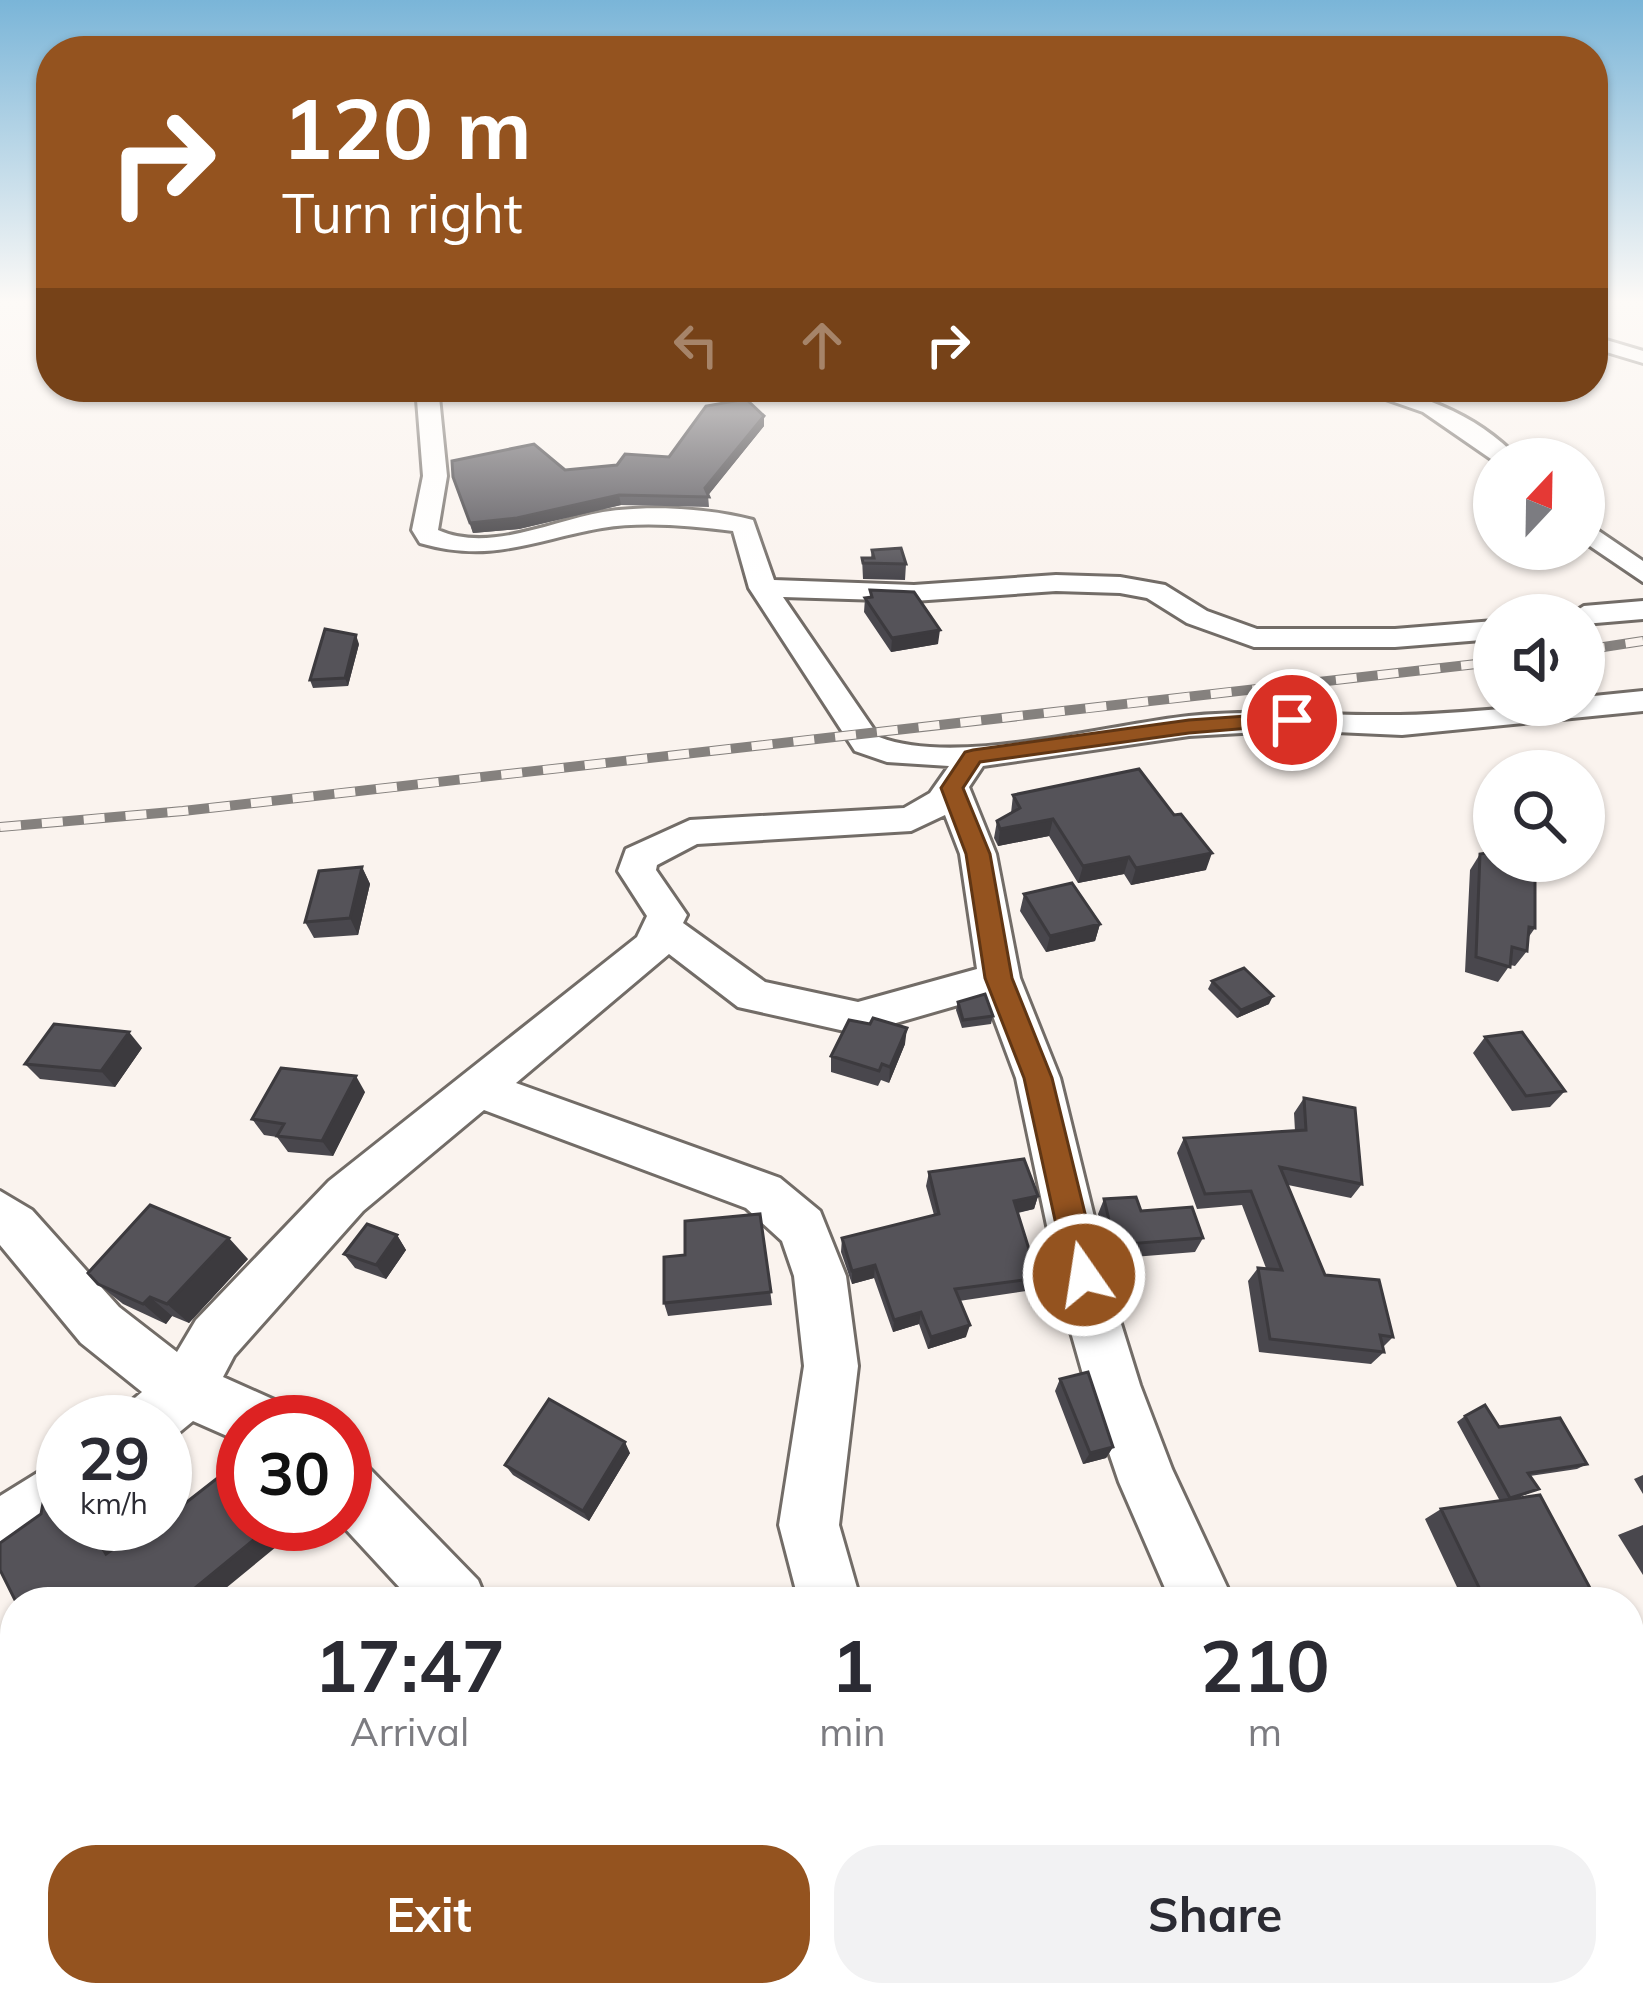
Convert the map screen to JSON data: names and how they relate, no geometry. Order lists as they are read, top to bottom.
{
  "north": "top",
  "page": {
    "turn": ["120 m", "Turn right"],
    "speed": "29 km/h",
    "limit": "30",
    "eta": [
      "17:47",
      "Arrival",
      "1",
      "min",
      "210",
      "m"
    ],
    "buttons": ["Exit", "Share"]
  }
}
